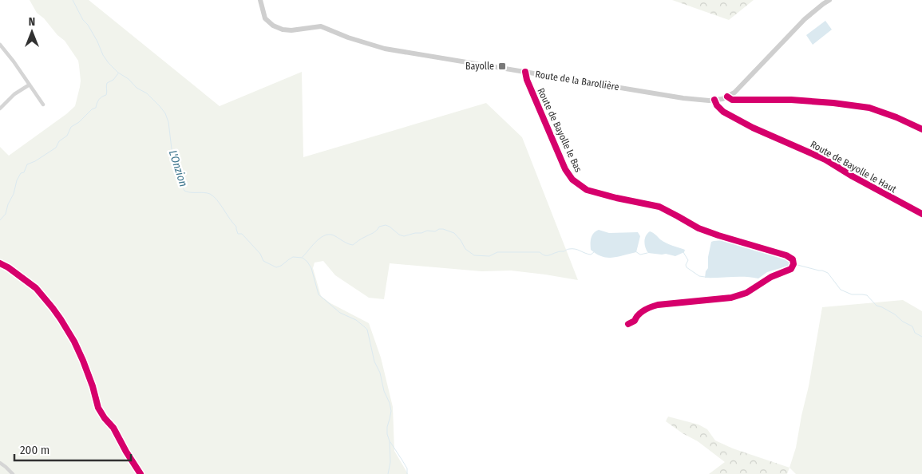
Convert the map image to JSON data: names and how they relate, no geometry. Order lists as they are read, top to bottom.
{
  "streets": {
    "main road": ["Route de la Barollière"],
    "street": ["Route de Bayolle le Bas", "Route de Bayolle le Haut"]
  },
  "crossings": [
    ["Route de la Barollière", "Route de Bayolle le Bas"],
    ["Route de la Barollière", "Route de Bayolle le Haut"]
  ],
  "water": ["L'Onzion"],
  "places": {
    "transit": ["Bayolle"]
  },
  "scale_bar": "200 m",
  "north": "top"
}
